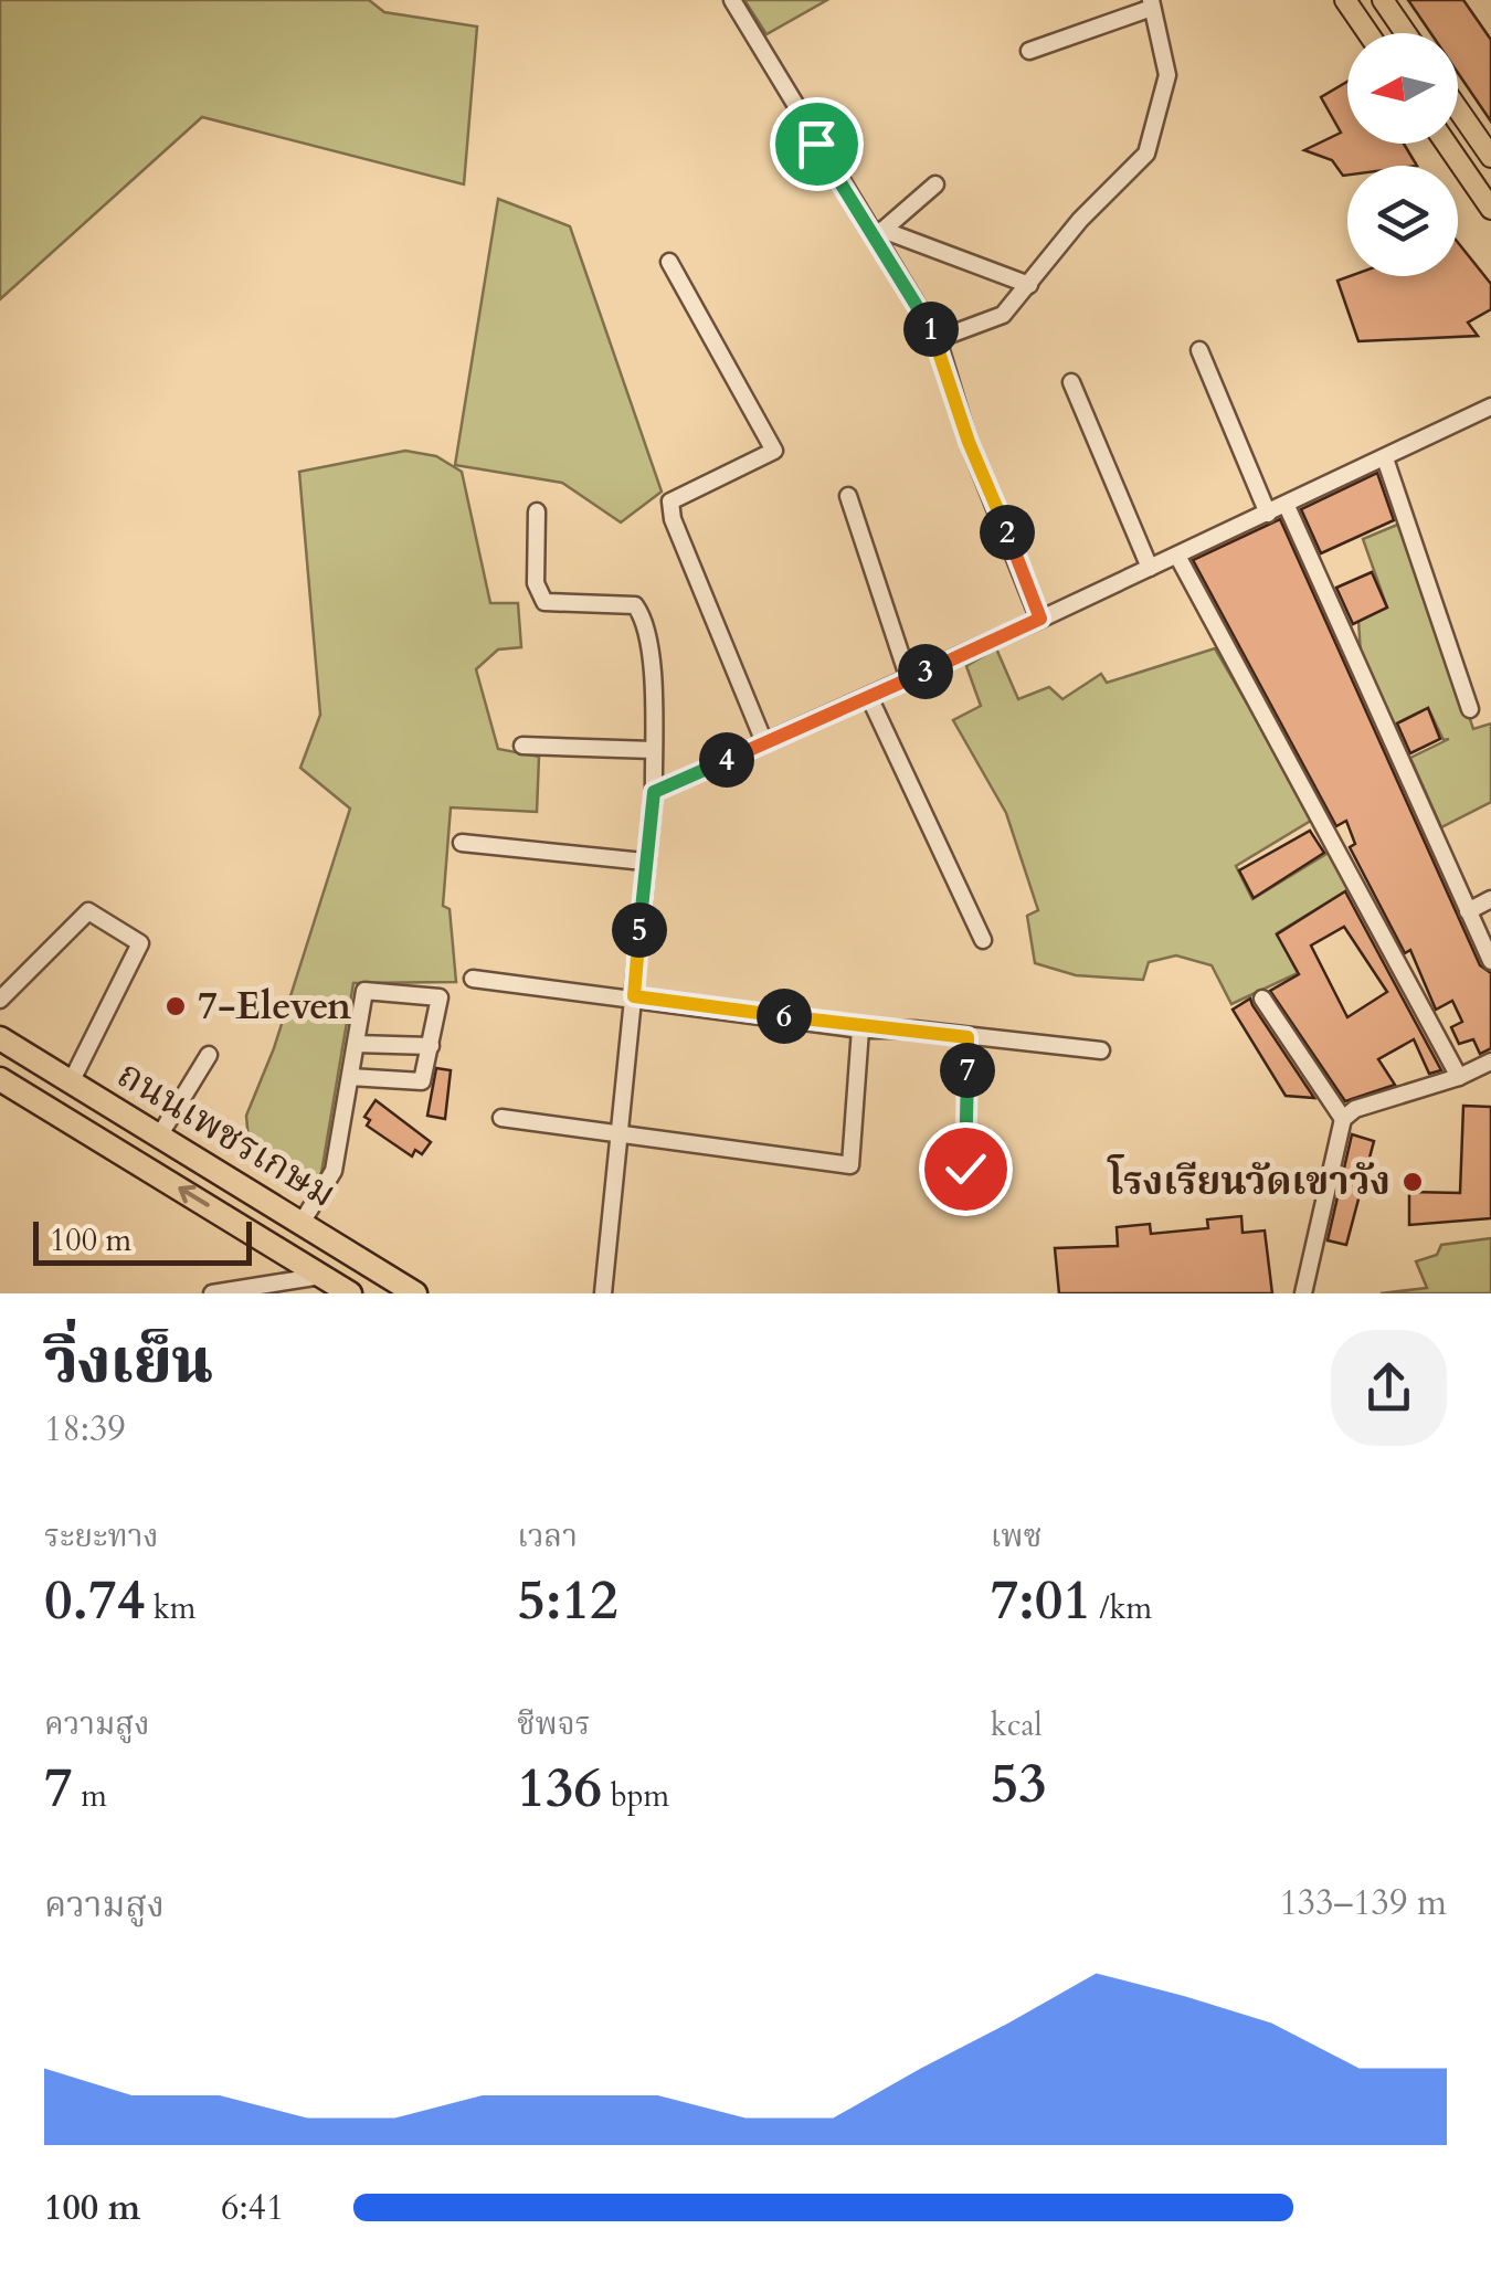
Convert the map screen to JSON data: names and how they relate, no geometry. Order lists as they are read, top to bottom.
{
  "streets": {
    "highway": ["ถนนเพชรเกษม"]
  },
  "places": ["7-Eleven", "โรงเรียนวัดเขาวัง"],
  "scale_bar": "100 m",
  "north": "left",
  "page": {
    "pins": [
      "1",
      "2",
      "3",
      "4",
      "5",
      "6",
      "7"
    ],
    "scale": "100 m",
    "heading": ["วิ่งเย็น", "18:39"],
    "stats": [
      ["ระยะทาง", "0.74 km"],
      ["เวลา", "5:12"],
      ["เพซ", "7:01 /km"],
      ["ความสูง", "7 m"],
      ["ชีพจร", "136 bpm"],
      ["kcal", "53"]
    ],
    "chart": ["ความสูง", "133–139 m"],
    "list": [
      {
        "name": "100 m",
        "note": "6:41"
      }
    ]
  }
}
